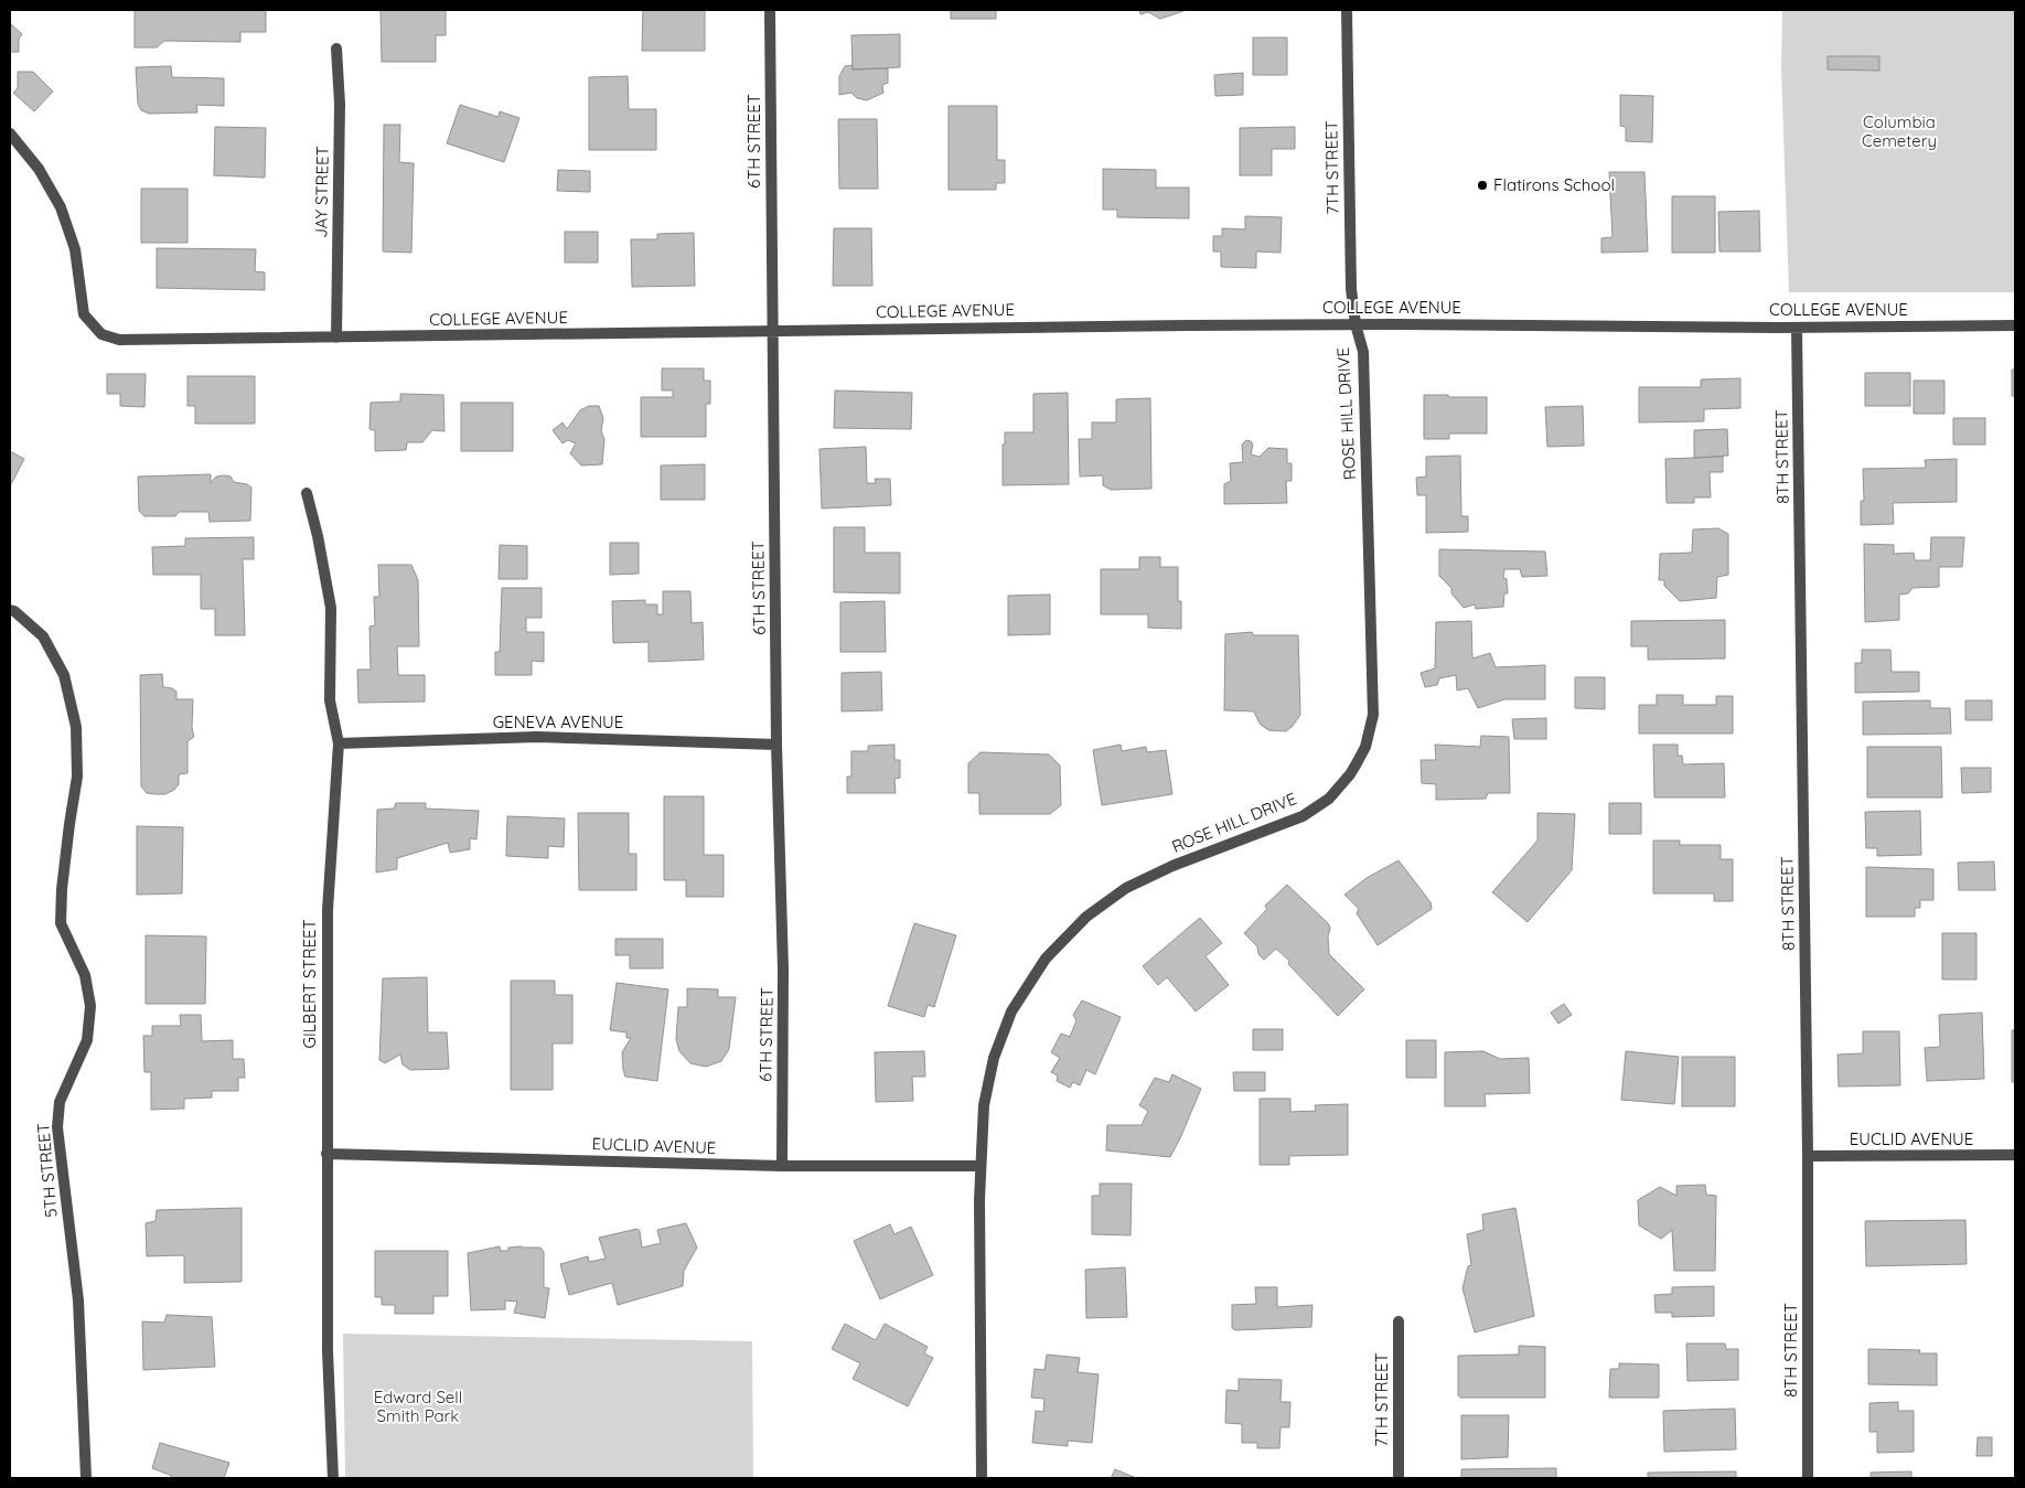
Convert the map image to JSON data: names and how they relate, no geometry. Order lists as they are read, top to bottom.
{
  "streets": {
    "street": [
      "6TH STREET",
      "7TH STREET",
      "JAY STREET",
      "COLLEGE AVENUE",
      "ROSE HILL DRIVE",
      "8TH STREET",
      "GENEVA AVENUE",
      "GILBERT STREET",
      "EUCLID AVENUE",
      "5TH STREET"
    ]
  },
  "crossings": [
    ["6TH STREET", "COLLEGE AVENUE"],
    ["6TH STREET", "GENEVA AVENUE"],
    ["6TH STREET", "EUCLID AVENUE"],
    ["7TH STREET", "COLLEGE AVENUE"],
    ["7TH STREET", "ROSE HILL DRIVE"],
    ["JAY STREET", "COLLEGE AVENUE"],
    ["COLLEGE AVENUE", "ROSE HILL DRIVE"],
    ["COLLEGE AVENUE", "8TH STREET"],
    ["ROSE HILL DRIVE", "EUCLID AVENUE"],
    ["8TH STREET", "EUCLID AVENUE"],
    ["GENEVA AVENUE", "GILBERT STREET"],
    ["GILBERT STREET", "EUCLID AVENUE"]
  ],
  "parks": ["Columbia Cemetery", "Edward Sell Smith Park"],
  "places": ["Flatirons School"]
}
